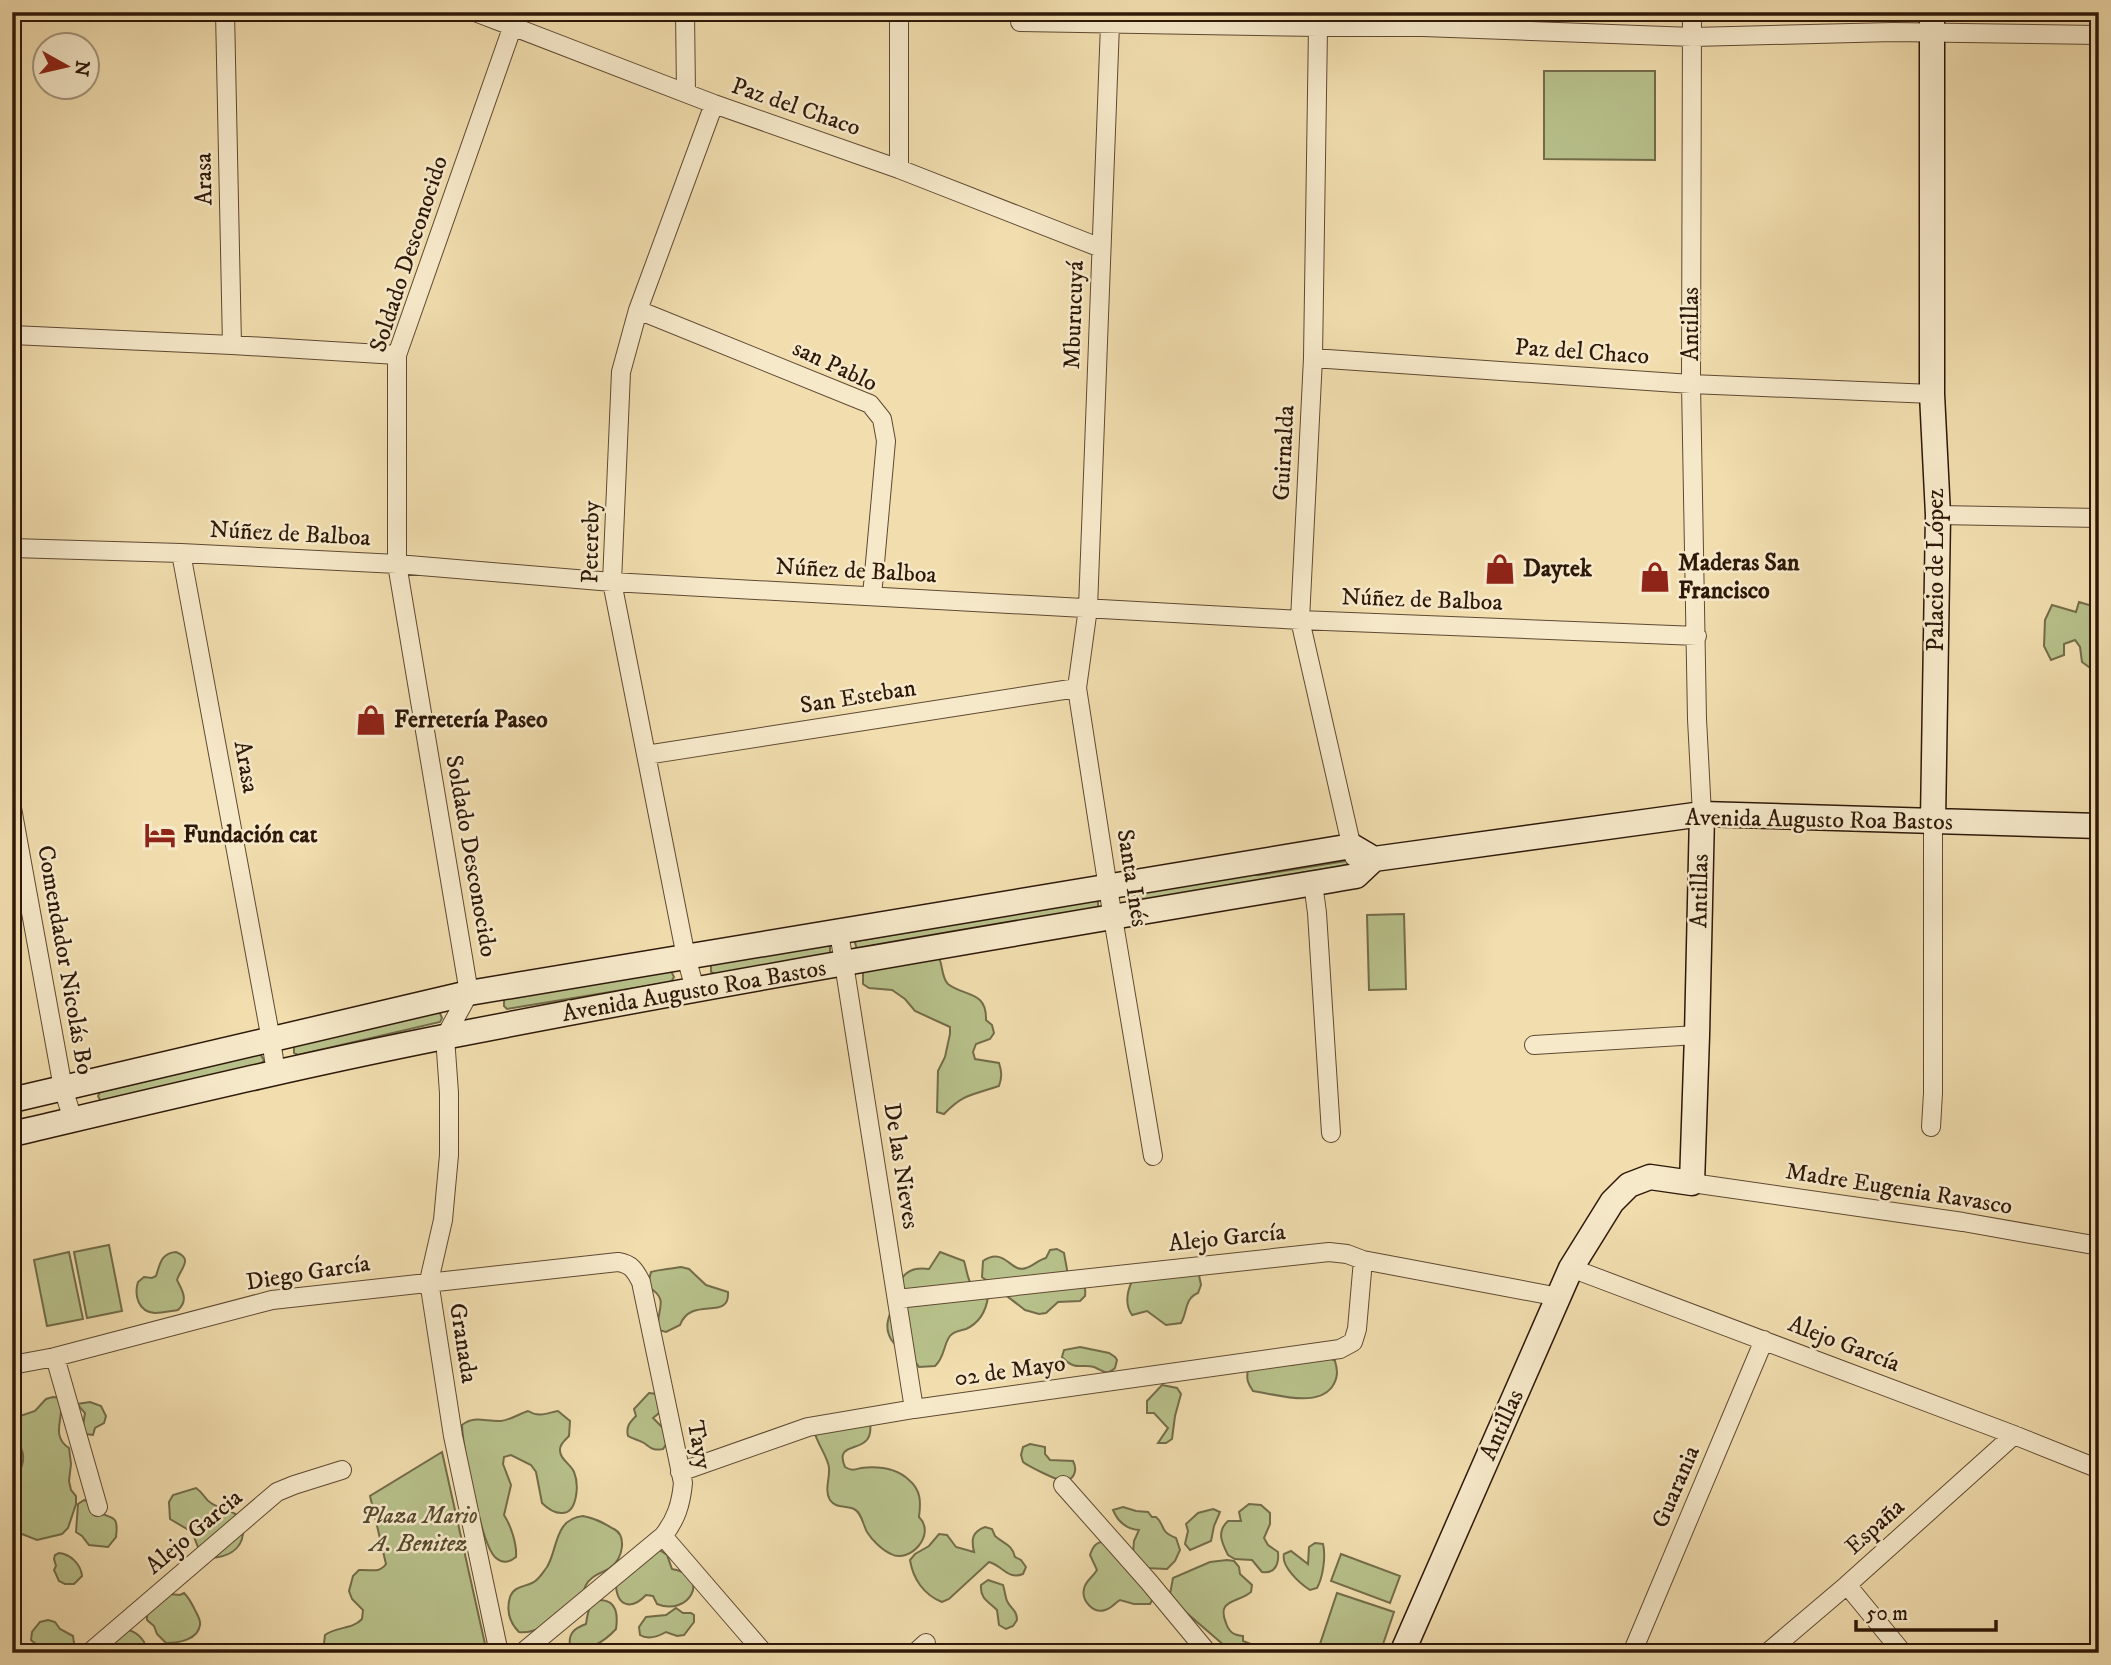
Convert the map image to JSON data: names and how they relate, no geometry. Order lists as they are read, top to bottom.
{
  "streets": {
    "main road": ["Antillas", "Palacio de López", "Avenida Augusto Roa Bastos"],
    "street": [
      "Paz del Chaco",
      "Arasa",
      "Soldado Desconocido",
      "Mburucuyá",
      "san Pablo",
      "Guirnalda",
      "Núñez de Balboa",
      "Petereby",
      "San Esteban",
      "Santa Inés",
      "Comendador Nicolás Bo",
      "De las Nieves",
      "Madre Eugenia Ravasco",
      "Alejo García",
      "Diego García",
      "Granada",
      "02 de Mayo",
      "Tayy",
      "Guarania",
      "España",
      "Alejo Garcia"
    ]
  },
  "crossings": [
    ["Paz del Chaco", "Soldado Desconocido"],
    ["Paz del Chaco", "Mburucuyá"],
    ["Paz del Chaco", "Antillas"],
    ["Paz del Chaco", "Guirnalda"],
    ["Paz del Chaco", "Petereby"],
    ["Paz del Chaco", "Palacio de López"],
    ["Arasa", "Núñez de Balboa"],
    ["Arasa", "Avenida Augusto Roa Bastos"],
    ["Soldado Desconocido", "Núñez de Balboa"],
    ["Soldado Desconocido", "Avenida Augusto Roa Bastos"],
    ["Soldado Desconocido", "Granada"],
    ["Mburucuyá", "Núñez de Balboa"],
    ["Mburucuyá", "Santa Inés"],
    ["Antillas", "Núñez de Balboa"],
    ["Antillas", "Avenida Augusto Roa Bastos"],
    ["Antillas", "Madre Eugenia Ravasco"],
    ["Antillas", "Alejo García"],
    ["san Pablo", "Núñez de Balboa"],
    ["san Pablo", "Petereby"],
    ["Guirnalda", "Núñez de Balboa"],
    ["Guirnalda", "Avenida Augusto Roa Bastos"],
    ["Núñez de Balboa", "Petereby"],
    ["Núñez de Balboa", "Santa Inés"],
    ["Petereby", "San Esteban"],
    ["Petereby", "Avenida Augusto Roa Bastos"],
    ["Palacio de López", "Avenida Augusto Roa Bastos"],
    ["San Esteban", "Santa Inés"],
    ["Avenida Augusto Roa Bastos", "Santa Inés"],
    ["Avenida Augusto Roa Bastos", "Comendador Nicolás Bo"],
    ["Avenida Augusto Roa Bastos", "De las Nieves"],
    ["Avenida Augusto Roa Bastos", "Granada"],
    ["De las Nieves", "Alejo García"],
    ["De las Nieves", "02 de Mayo"],
    ["Alejo García", "02 de Mayo"],
    ["Alejo García", "Guarania"],
    ["Alejo García", "España"],
    ["Diego García", "Granada"],
    ["Diego García", "Tayy"],
    ["02 de Mayo", "Tayy"]
  ],
  "parks": ["Plaza Mario A. Benitez"],
  "places": {
    "shop": ["Daytek", "Maderas San Francisco", "Ferretería Paseo"],
    "hotel": ["Fundación cat"]
  },
  "scale_bar": "50 m",
  "north": "right"
}
